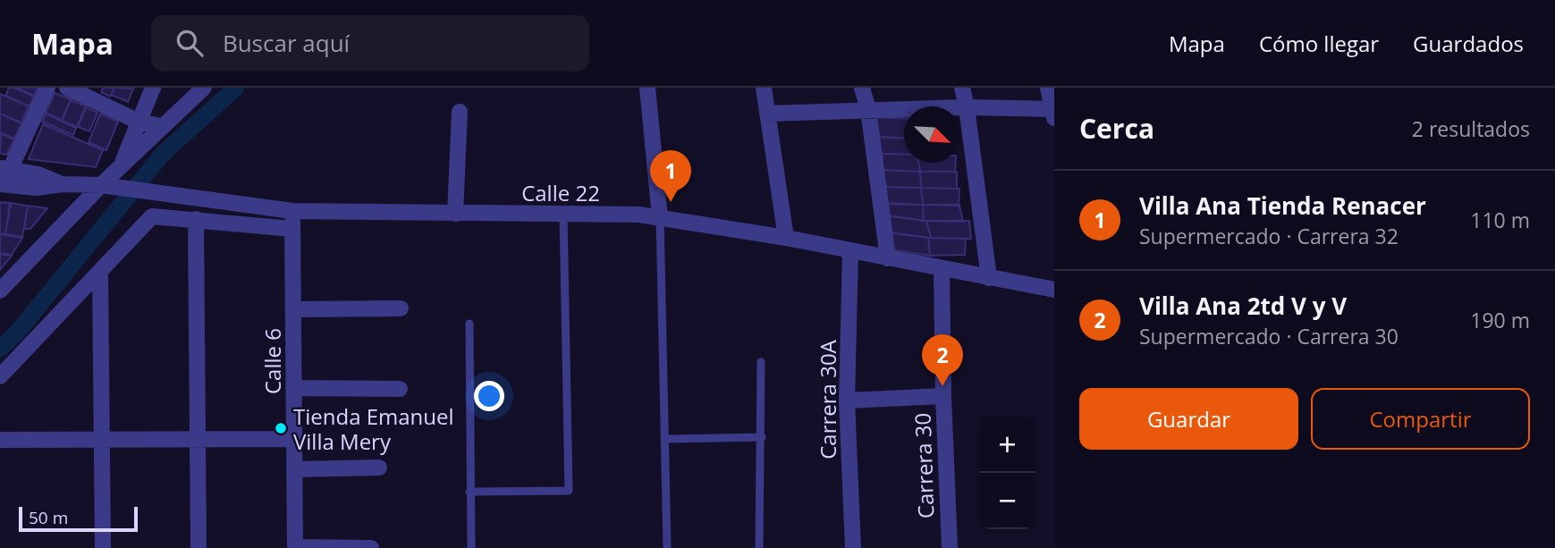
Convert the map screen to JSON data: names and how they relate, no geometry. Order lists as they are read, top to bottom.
{
  "streets": {
    "street": [
      "Calle 22",
      "Calle 6",
      "Carrera 30A",
      "Carrera 30"
    ]
  },
  "crossings": [
    ["Calle 22", "Calle 6"],
    ["Calle 22", "Carrera 30A"],
    ["Calle 22", "Carrera 30"]
  ],
  "places": ["Tienda Emanuel Villa Mery"],
  "scale_bar": "50 m",
  "north": "bottom right",
  "page": {
    "header": "Mapa",
    "search": "Buscar aquí",
    "nav": ["Mapa", "Cómo llegar", "Guardados"],
    "heading": ["Cerca", "2 resultados"],
    "pins": ["1", "2"],
    "list": [
      {
        "mark": "1",
        "name": "Villa Ana Tienda Renacer",
        "note": "Supermercado · Carrera 32",
        "value": "110 m"
      },
      {
        "mark": "2",
        "name": "Villa Ana 2td V y V",
        "note": "Supermercado · Carrera 30",
        "value": "190 m"
      }
    ],
    "buttons": ["Guardar", "Compartir"],
    "map_buttons": ["+", "−"],
    "scale": "50 m"
  }
}
